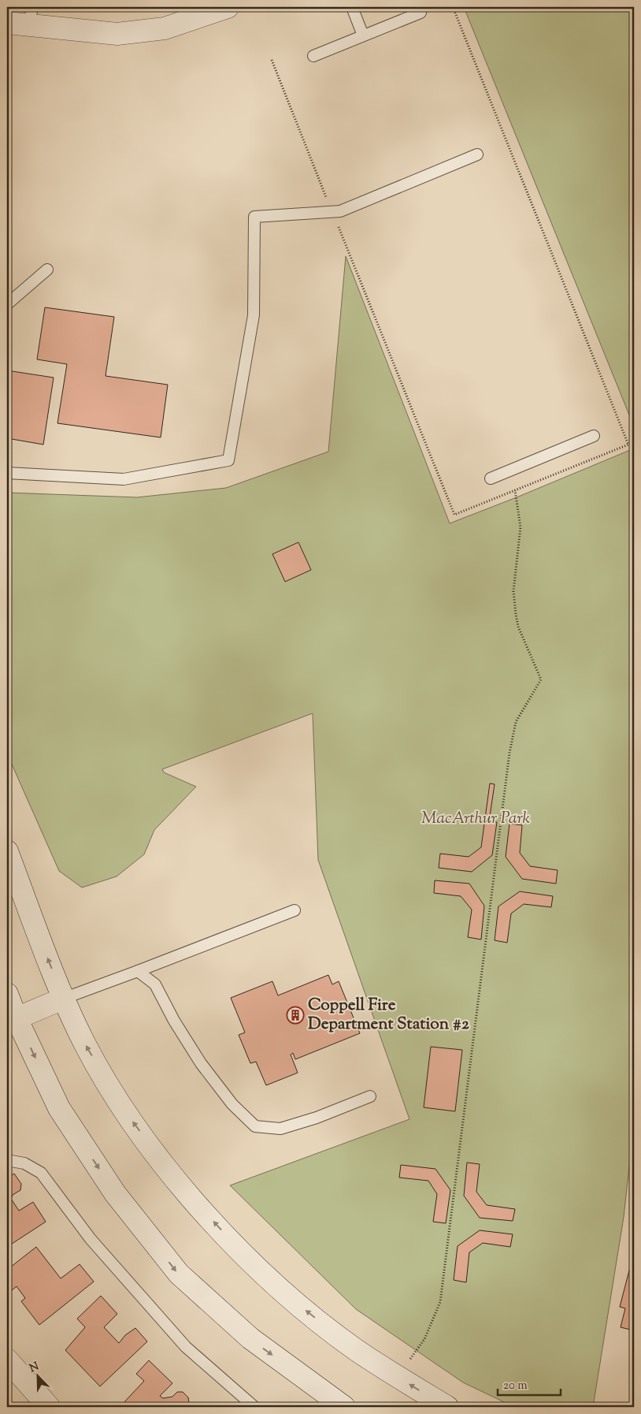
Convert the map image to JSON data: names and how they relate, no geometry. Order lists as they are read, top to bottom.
{
  "parks": ["MacArthur Park"],
  "places": {
    "building": ["Coppell Fire Department Station #2"]
  },
  "scale_bar": "20 m",
  "north": "top left"
}
